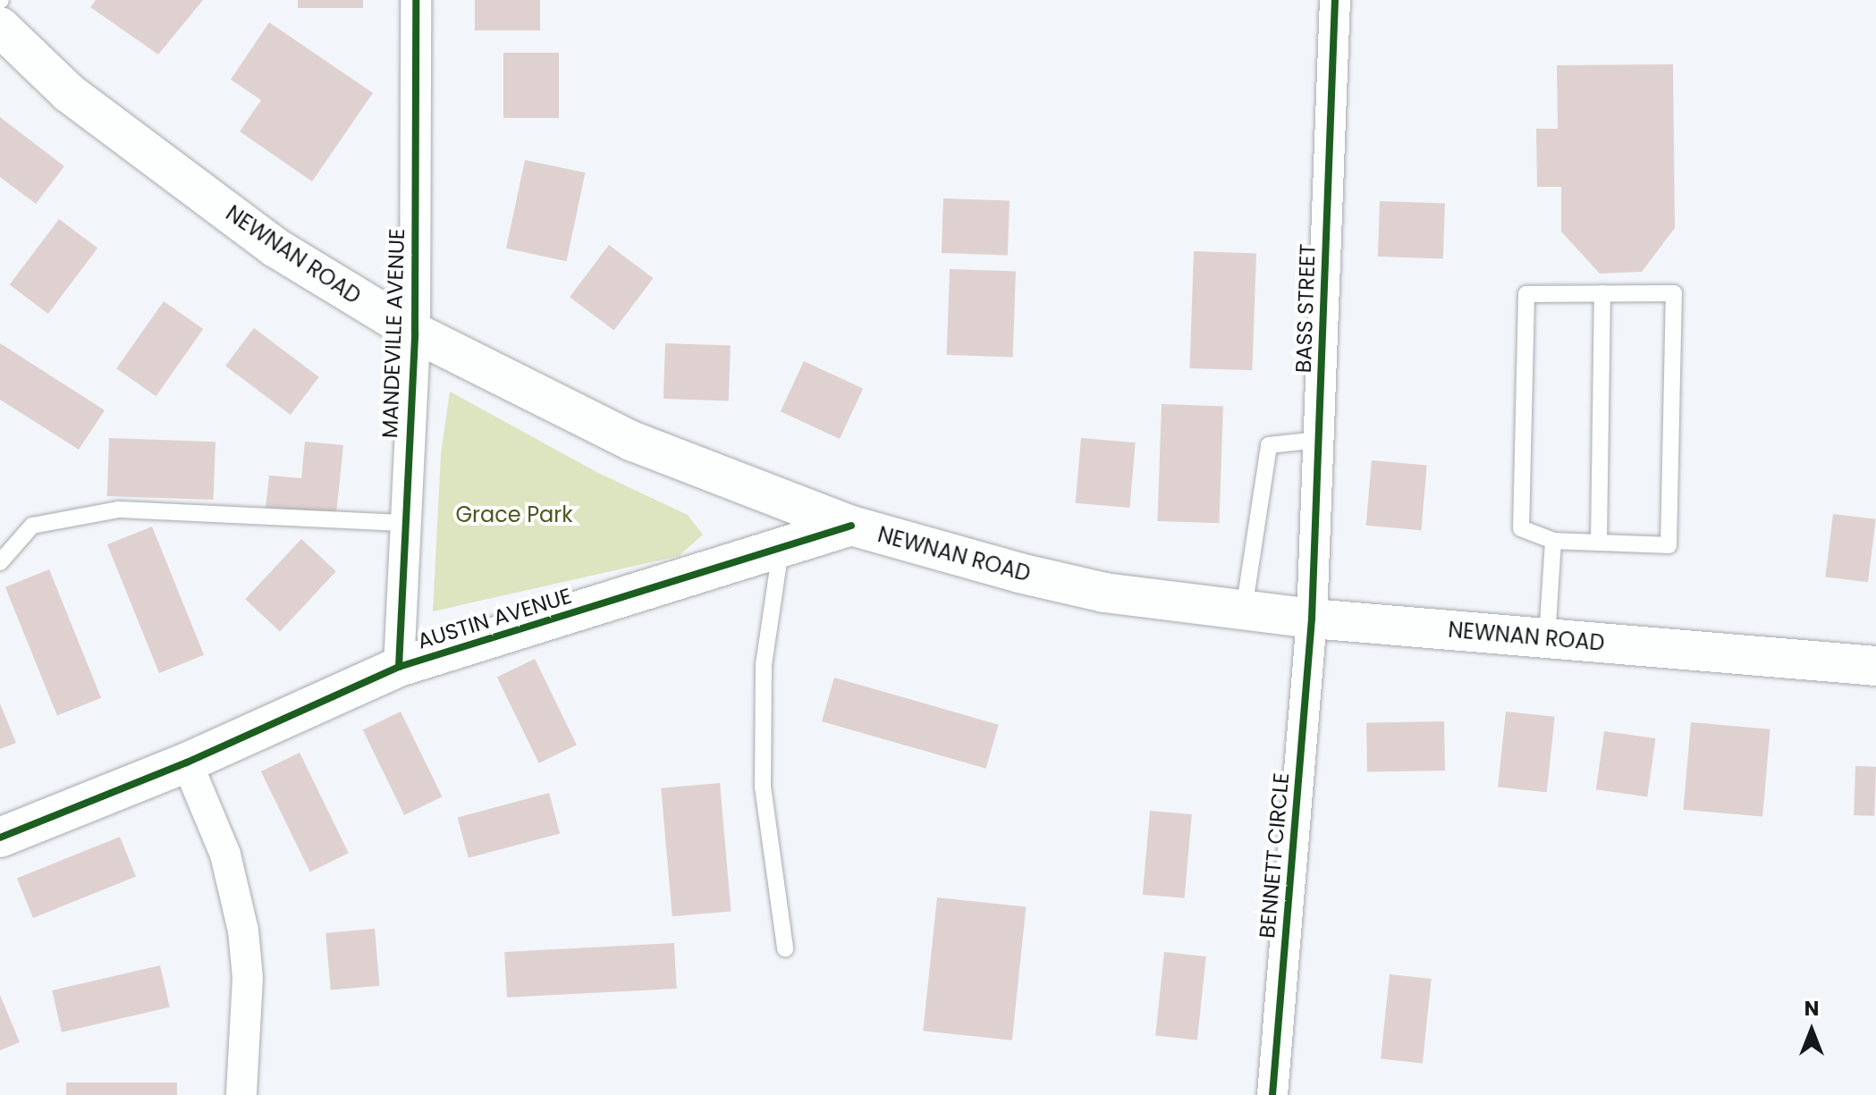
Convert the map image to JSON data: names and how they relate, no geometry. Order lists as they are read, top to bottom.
{
  "streets": {
    "main road": ["NEWNAN ROAD", "AUSTIN AVENUE"],
    "street": ["BASS STREET", "MANDEVILLE AVENUE", "BENNETT CIRCLE"]
  },
  "crossings": [
    ["NEWNAN ROAD", "BASS STREET"],
    ["NEWNAN ROAD", "MANDEVILLE AVENUE"],
    ["NEWNAN ROAD", "AUSTIN AVENUE"],
    ["NEWNAN ROAD", "BENNETT CIRCLE"],
    ["BASS STREET", "BENNETT CIRCLE"],
    ["MANDEVILLE AVENUE", "AUSTIN AVENUE"]
  ],
  "parks": ["Grace Park"],
  "north": "top"
}
